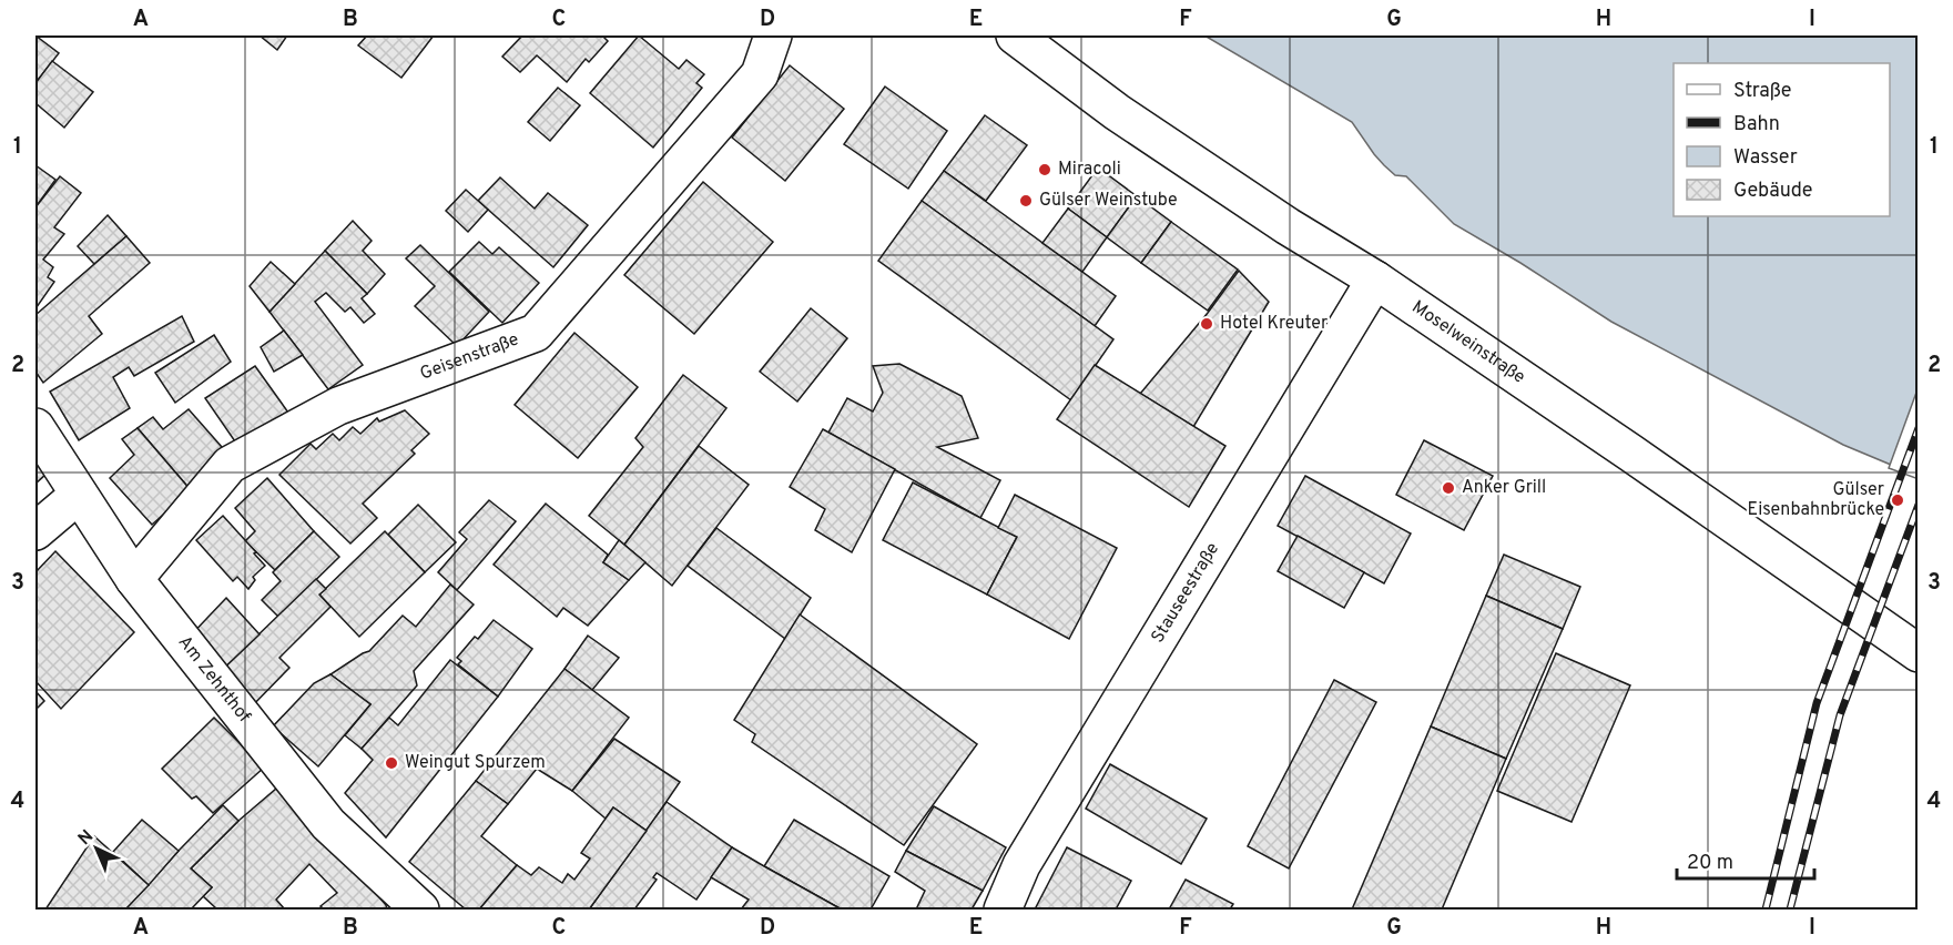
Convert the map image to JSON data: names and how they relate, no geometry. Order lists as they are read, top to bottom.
{
  "streets": {
    "street": [
      "Moselweinstraße",
      "Geisenstraße",
      "Stauseestraße",
      "Am Zehnthof"
    ]
  },
  "crossings": [
    ["Moselweinstraße", "Stauseestraße"],
    ["Geisenstraße", "Am Zehnthof"]
  ],
  "places": [
    "Miracoli",
    "Gülser Weinstube",
    "Hotel Kreuter",
    "Anker Grill",
    "Gülser Eisenbahnbrücke",
    "Weingut Spurzem"
  ],
  "legend": [
    "Straße",
    "Bahn",
    "Wasser",
    "Gebäude"
  ],
  "scale_bar": "20 m",
  "north": "top left",
  "grid": {
    "columns": [
      "A",
      "B",
      "C",
      "D",
      "E",
      "F",
      "G",
      "H",
      "I"
    ],
    "rows": [
      "1",
      "2",
      "3",
      "4"
    ]
  }
}
